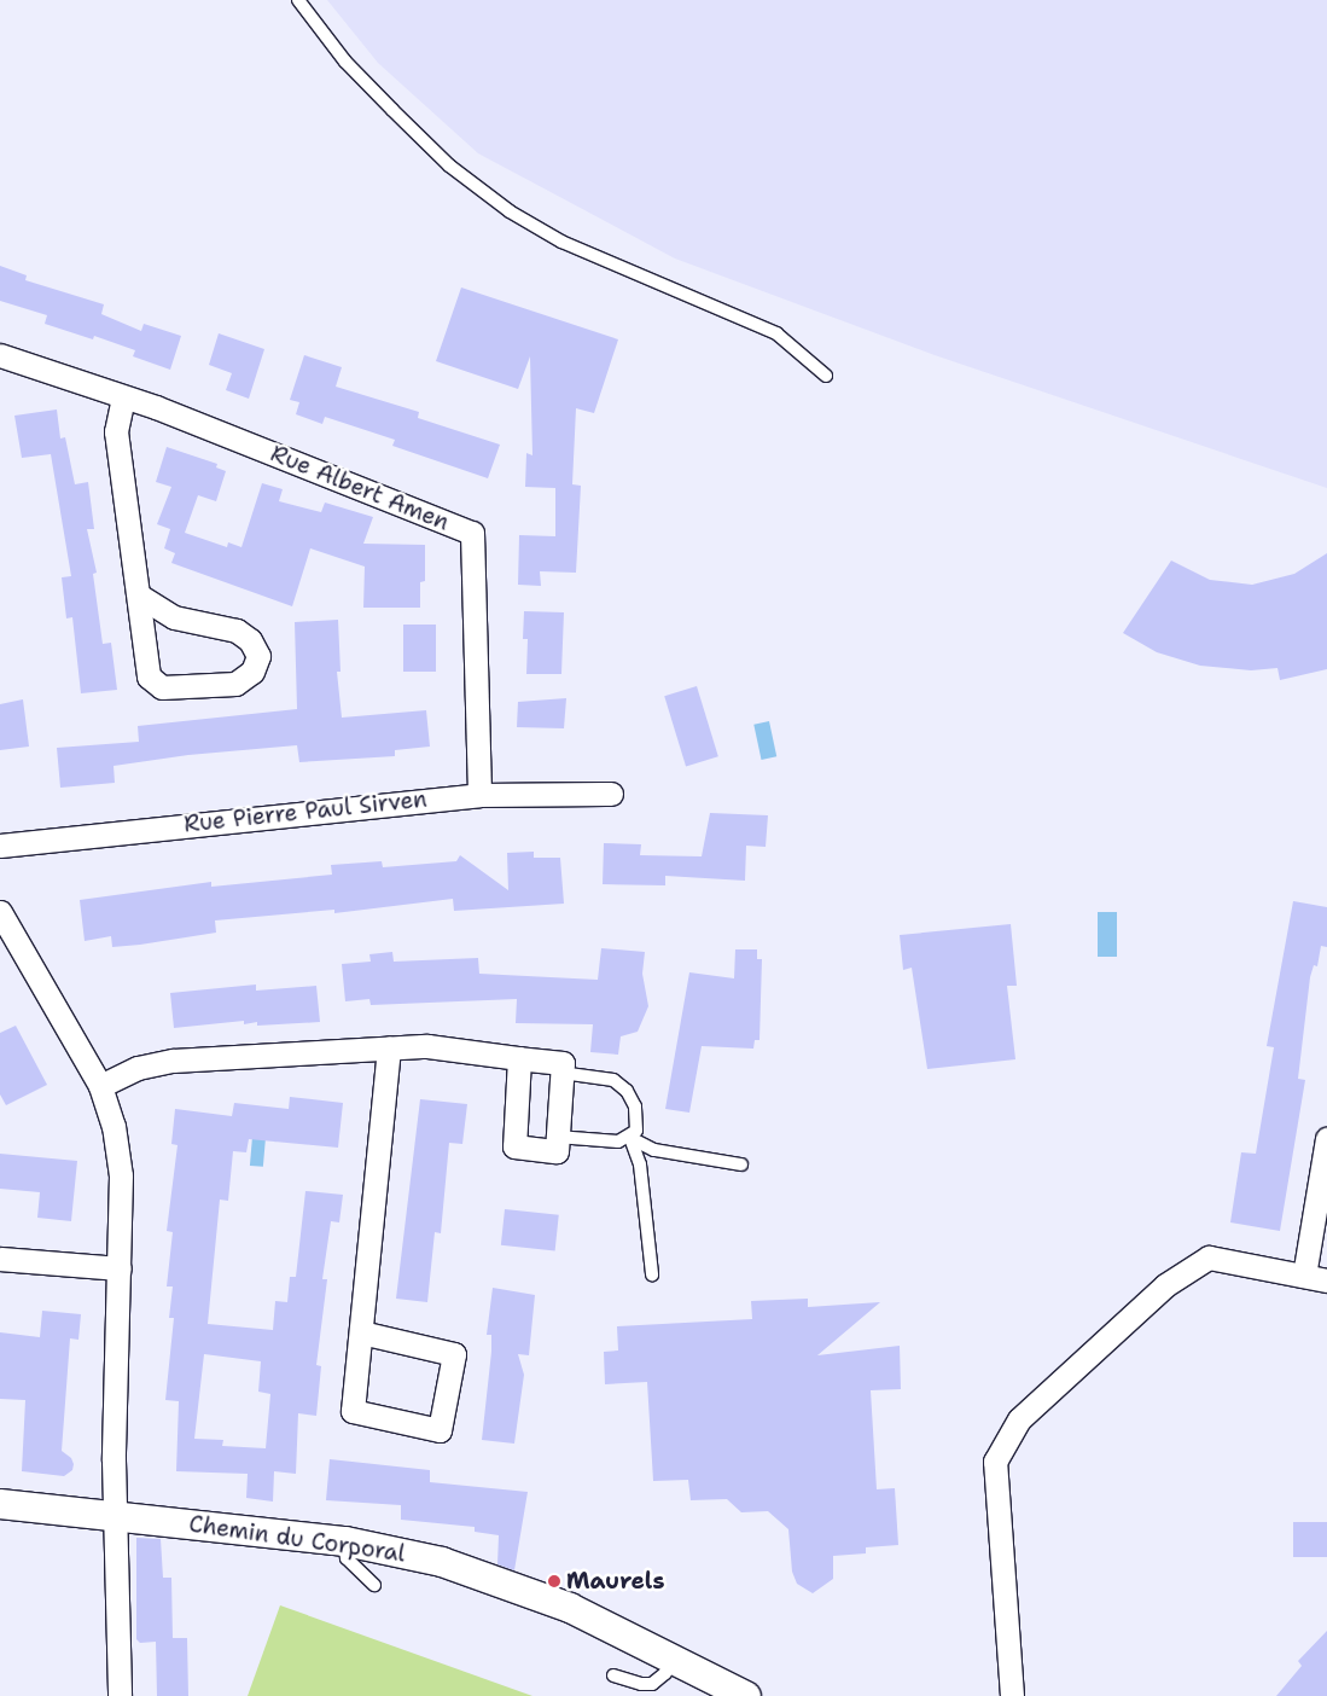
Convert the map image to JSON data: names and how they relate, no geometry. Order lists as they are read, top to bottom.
{
  "streets": {
    "street": ["Rue Albert Amen", "Rue Pierre Paul Sirven", "Chemin du Corporal"]
  },
  "crossings": [
    ["Rue Albert Amen", "Rue Pierre Paul Sirven"]
  ],
  "places": ["Maurels"]
}
